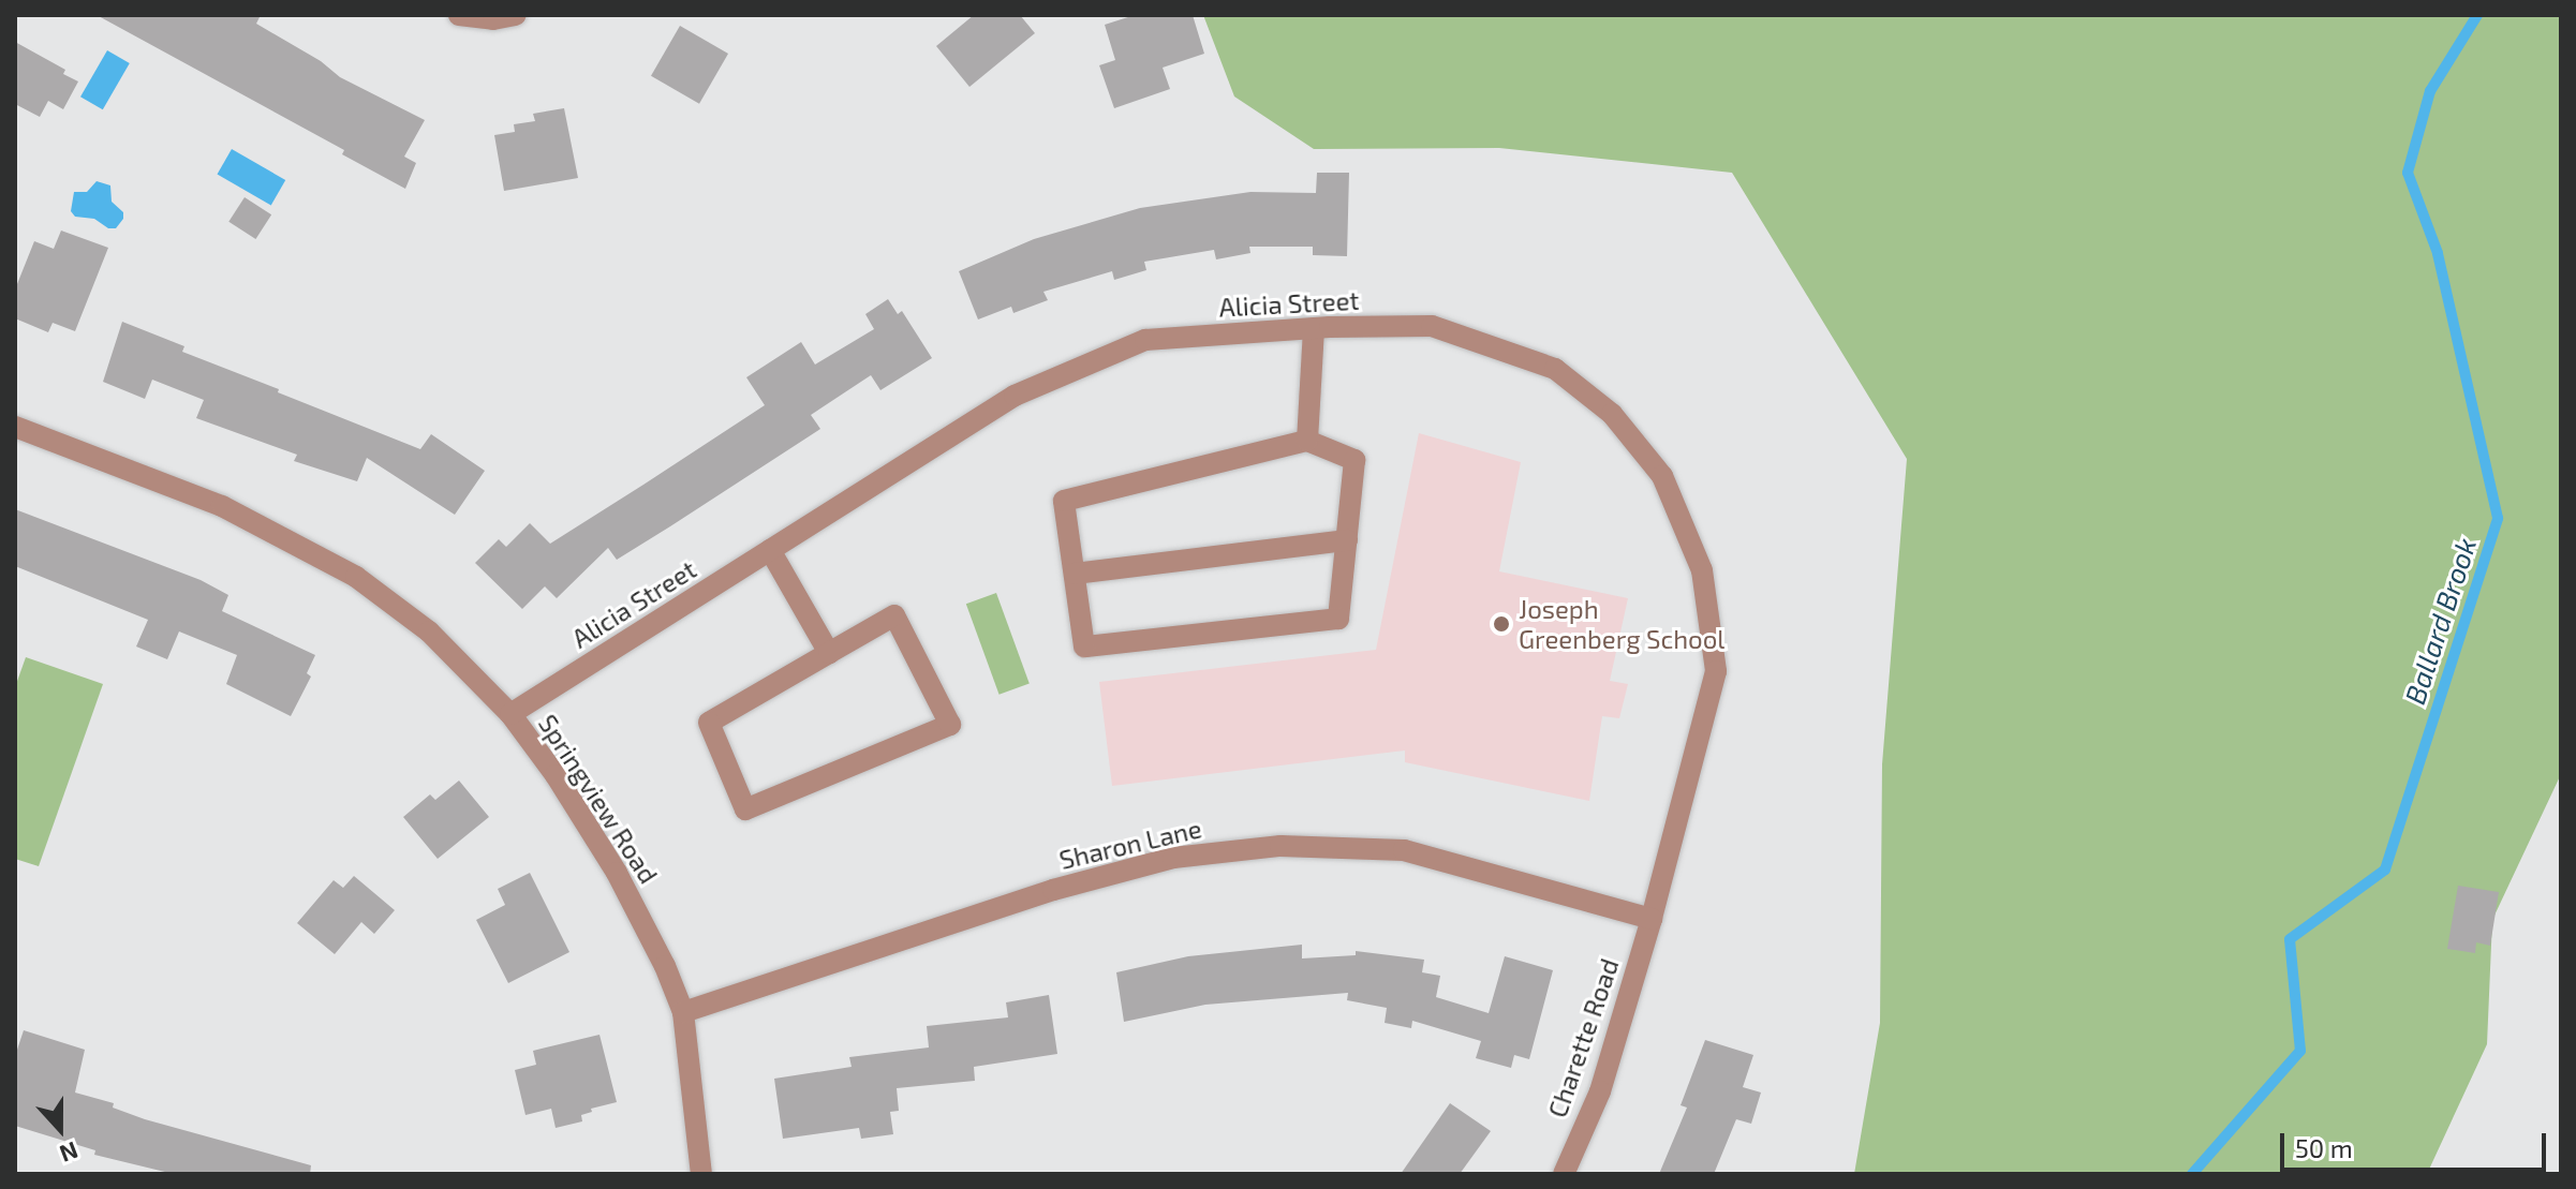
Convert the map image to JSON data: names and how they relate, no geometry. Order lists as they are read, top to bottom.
{
  "streets": {
    "street": [
      "Alicia Street",
      "Springview Road",
      "Sharon Lane",
      "Charette Road"
    ]
  },
  "crossings": [
    ["Alicia Street", "Springview Road"],
    ["Alicia Street", "Sharon Lane"],
    ["Alicia Street", "Charette Road"],
    ["Springview Road", "Sharon Lane"],
    ["Sharon Lane", "Charette Road"]
  ],
  "water": ["Ballard Brook"],
  "places": ["Joseph Greenberg School"],
  "scale_bar": "50 m",
  "north": "bottom"
}
